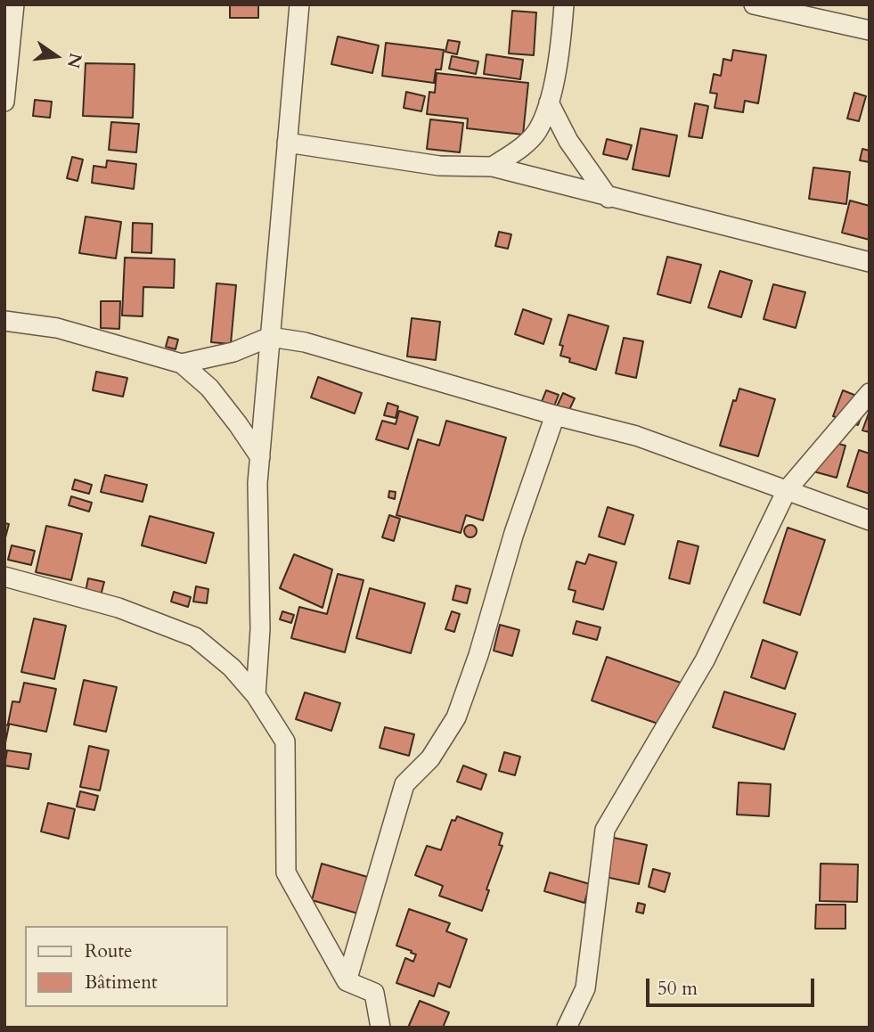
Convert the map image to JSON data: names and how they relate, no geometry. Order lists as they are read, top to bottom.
{
  "legend": ["Route", "Bâtiment"],
  "scale_bar": "50 m",
  "north": "right"
}
